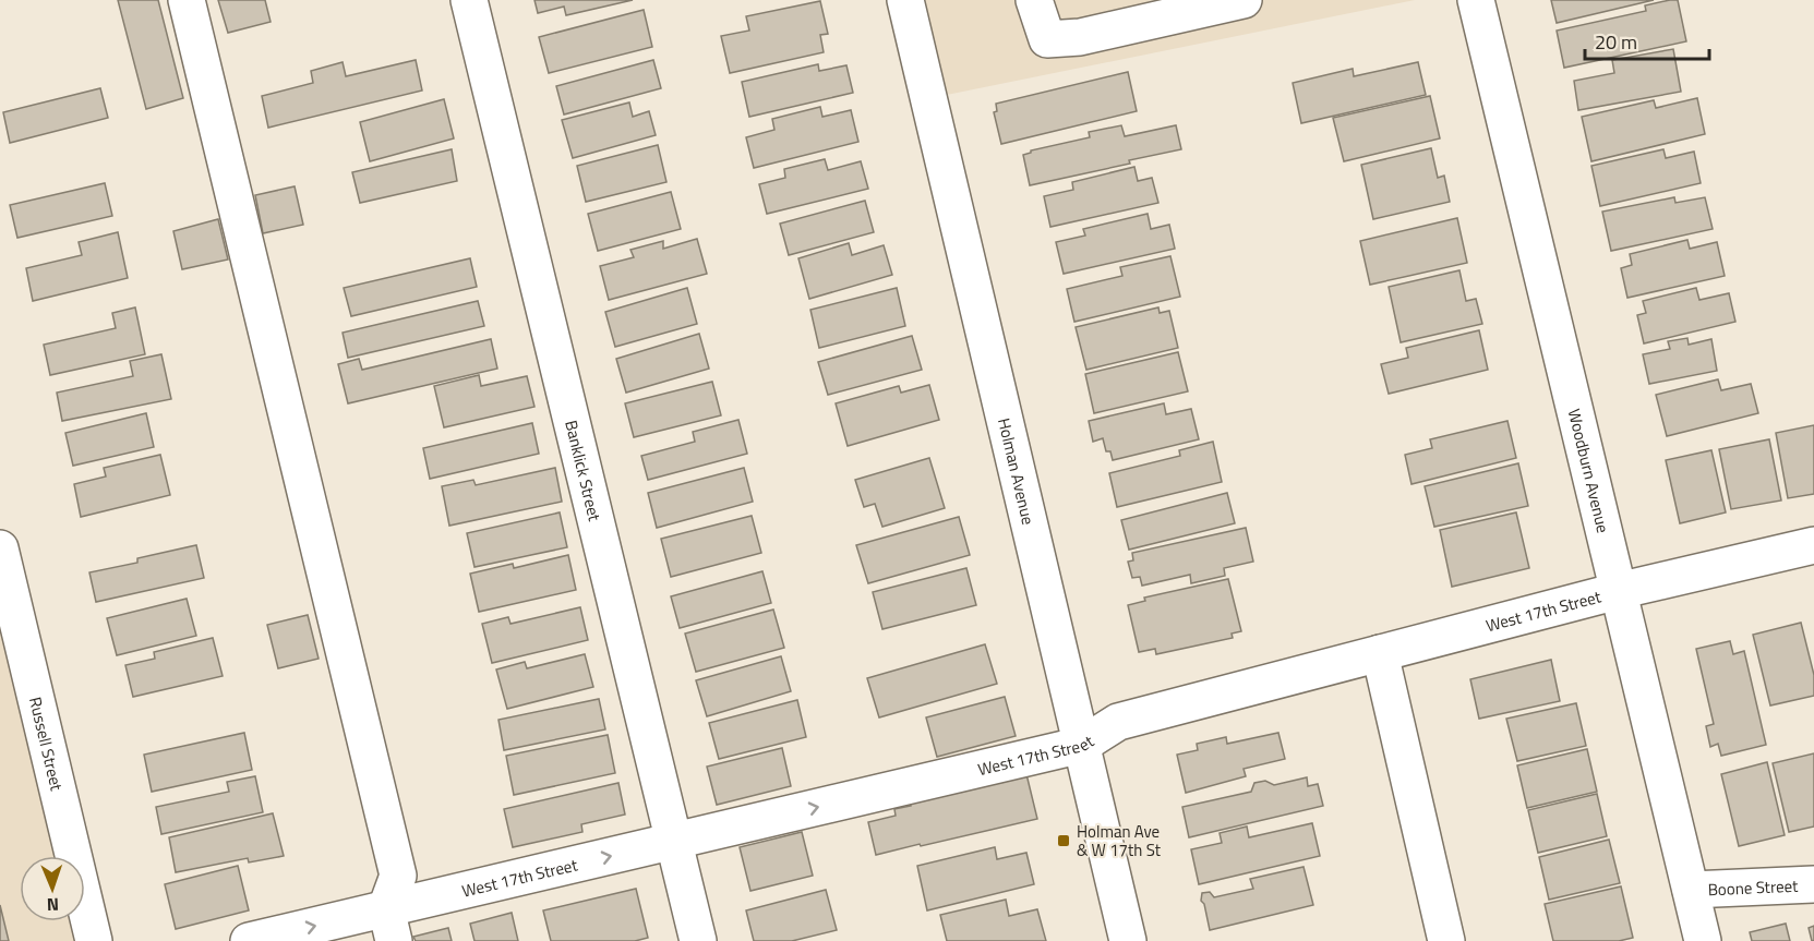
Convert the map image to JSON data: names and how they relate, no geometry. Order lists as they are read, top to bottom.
{
  "streets": {
    "street": [
      "Banklick Street",
      "Holman Avenue",
      "Woodburn Avenue",
      "West 17th Street",
      "Russell Street",
      "Boone Street"
    ]
  },
  "crossings": [
    ["Banklick Street", "West 17th Street"],
    ["Holman Avenue", "West 17th Street"],
    ["Woodburn Avenue", "West 17th Street"],
    ["Woodburn Avenue", "Boone Street"]
  ],
  "one_way": ["West 17th Street"],
  "places": {
    "transit": ["Holman Ave & W 17th St"]
  },
  "scale_bar": "20 m",
  "north": "bottom"
}
